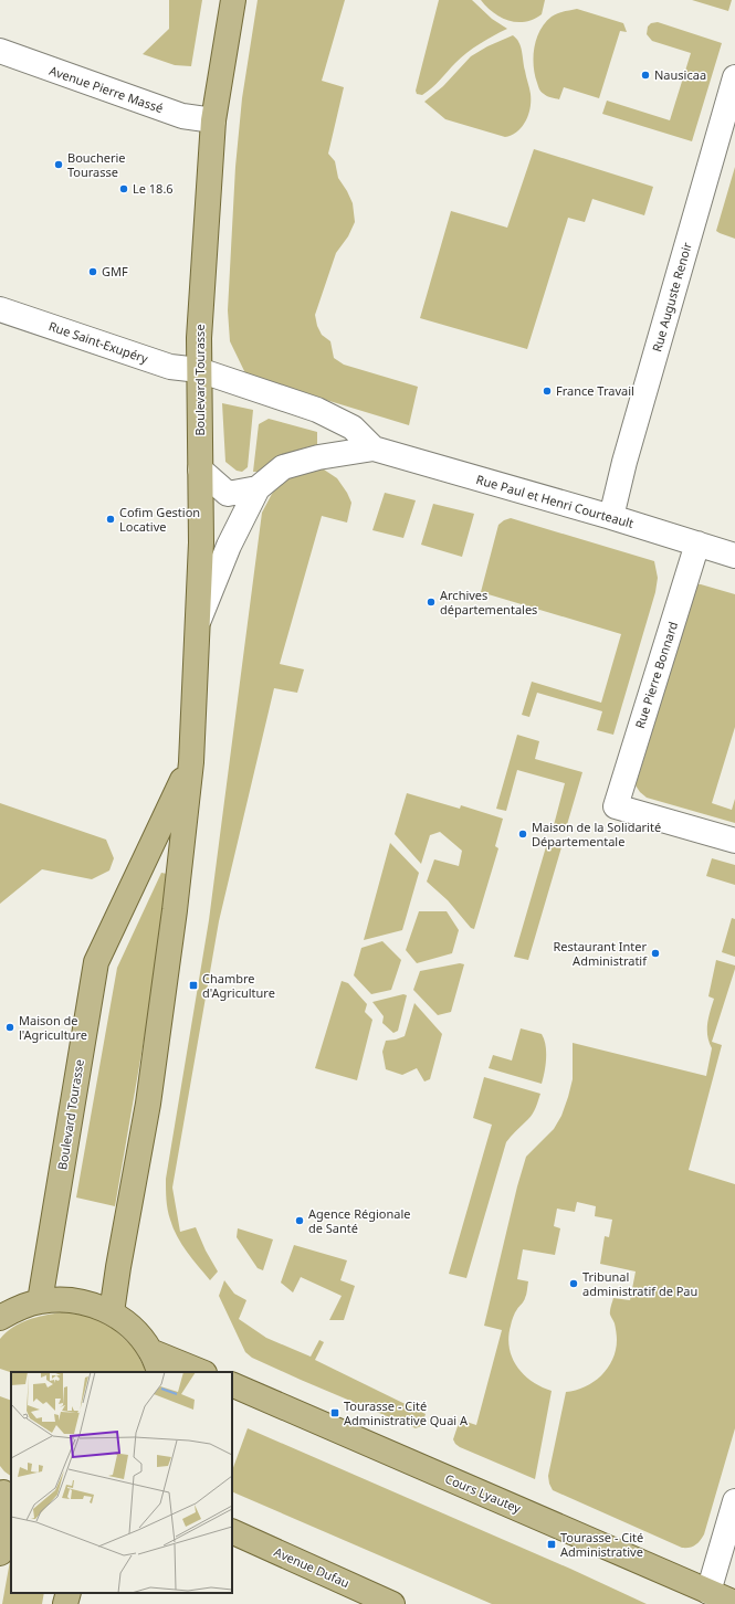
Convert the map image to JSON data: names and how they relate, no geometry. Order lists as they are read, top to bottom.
{
  "streets": {
    "main road": ["Boulevard Tourasse", "Cours Lyautey", "Avenue Dufau"],
    "street": [
      "Avenue Pierre Massé",
      "Rue Auguste Renoir",
      "Rue Saint-Exupéry",
      "Rue Paul et Henri Courteault",
      "Rue Pierre Bonnard"
    ]
  },
  "crossings": [
    ["Avenue Pierre Massé", "Boulevard Tourasse"],
    ["Rue Auguste Renoir", "Rue Paul et Henri Courteault"],
    ["Rue Saint-Exupéry", "Boulevard Tourasse"],
    ["Rue Saint-Exupéry", "Rue Paul et Henri Courteault"],
    ["Boulevard Tourasse", "Rue Paul et Henri Courteault"],
    ["Rue Paul et Henri Courteault", "Rue Pierre Bonnard"]
  ],
  "places": {
    "other": [
      "Nausicaa",
      "Boucherie Tourasse",
      "Le 18.6",
      "GMF",
      "France Travail",
      "Cofim Gestion Locative",
      "Archives départementales",
      "Maison de la Solidarité Départementale",
      "Restaurant Inter Administratif",
      "Maison de l'Agriculture",
      "Agence Régionale de Santé",
      "Tribunal administratif de Pau"
    ],
    "transit": ["Chambre d'Agriculture", "Tourasse - Cité Administrative Quai A", "Tourasse - Cité Administrative"]
  }
}
